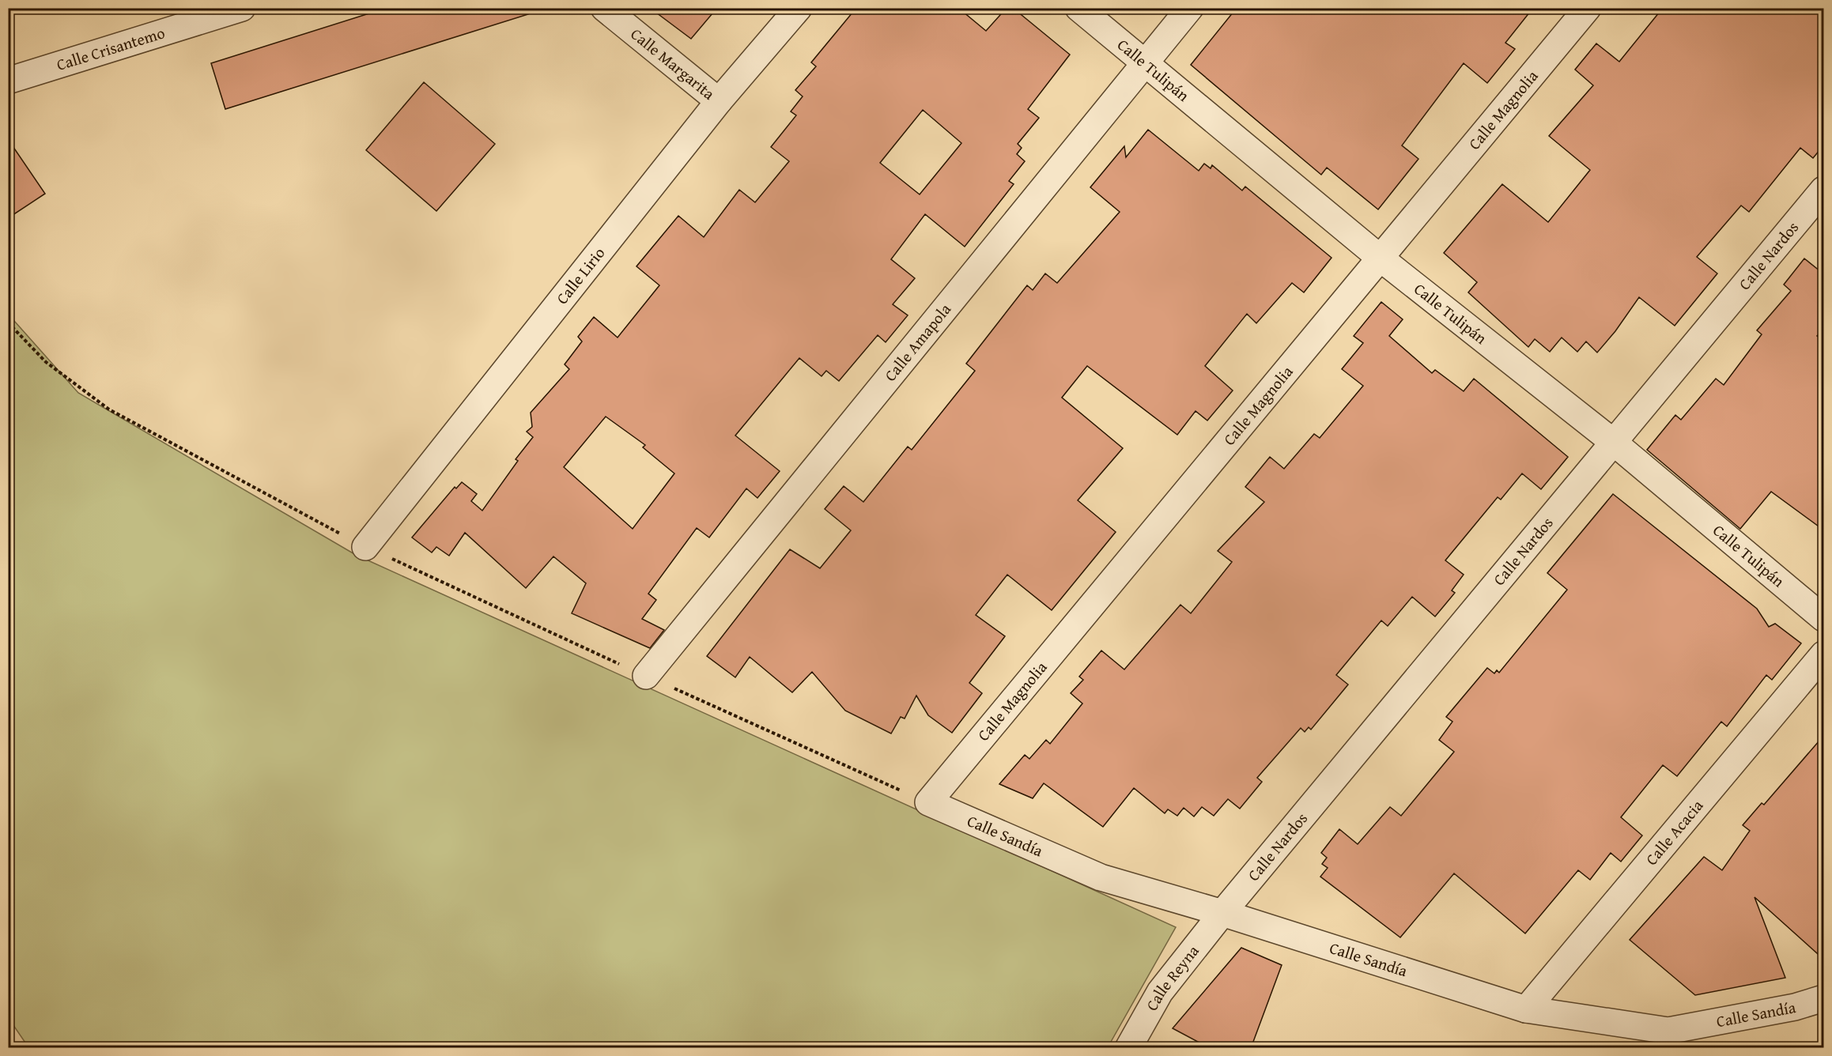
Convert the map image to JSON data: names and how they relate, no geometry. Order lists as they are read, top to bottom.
{
  "streets": {
    "street": [
      "Calle Crisantemo",
      "Calle Margarita",
      "Calle Tulipán",
      "Calle Magnolia",
      "Calle Nardos",
      "Calle Lirio",
      "Calle Amapola",
      "Calle Acacia",
      "Calle Sandía",
      "Calle Reyna"
    ]
  },
  "crossings": [
    ["Calle Margarita", "Calle Lirio"],
    ["Calle Tulipán", "Calle Magnolia"],
    ["Calle Tulipán", "Calle Nardos"],
    ["Calle Tulipán", "Calle Amapola"],
    ["Calle Magnolia", "Calle Sandía"],
    ["Calle Nardos", "Calle Sandía"],
    ["Calle Nardos", "Calle Reyna"],
    ["Calle Acacia", "Calle Sandía"],
    ["Calle Sandía", "Calle Reyna"]
  ]
}
